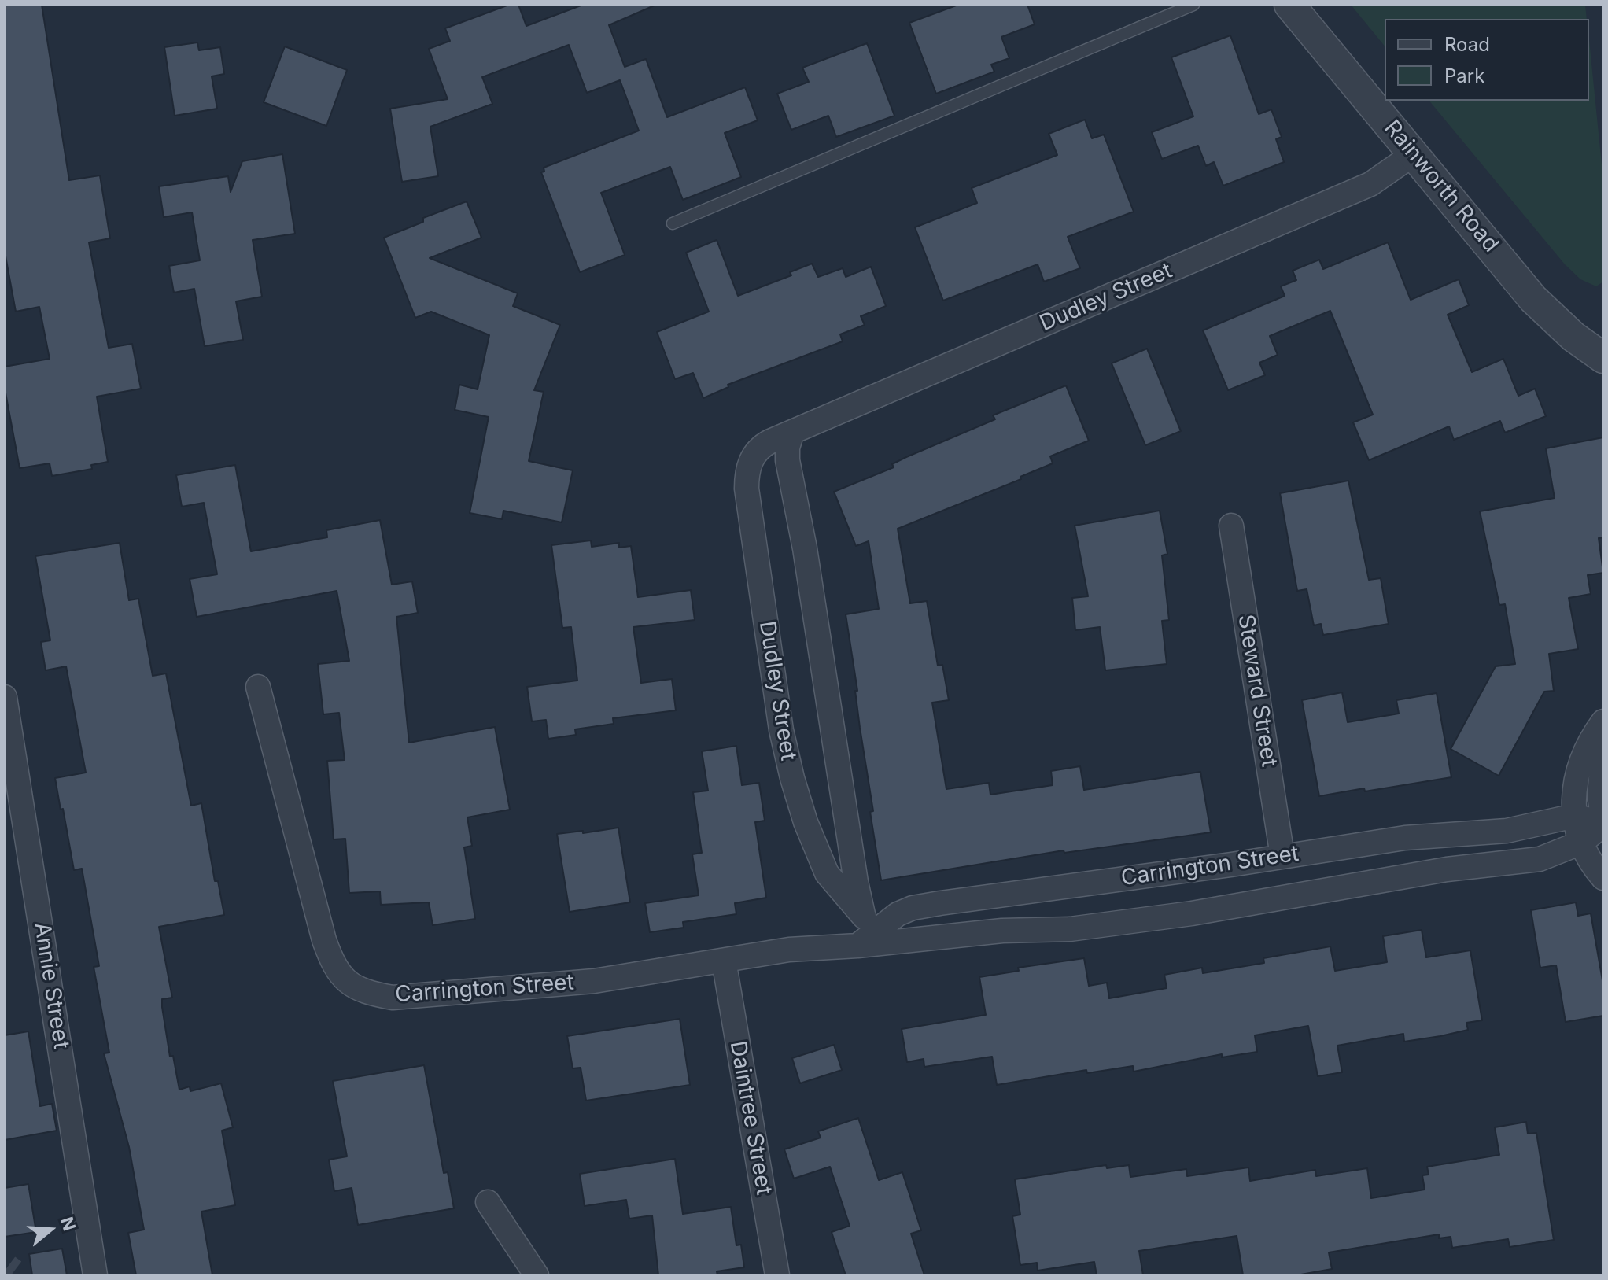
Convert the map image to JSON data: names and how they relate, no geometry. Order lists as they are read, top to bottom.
{
  "streets": {
    "street": [
      "Rainworth Road",
      "Dudley Street",
      "Steward Street",
      "Carrington Street",
      "Annie Street",
      "Daintree Street"
    ]
  },
  "crossings": [
    ["Rainworth Road", "Dudley Street"],
    ["Dudley Street", "Carrington Street"],
    ["Steward Street", "Carrington Street"],
    ["Carrington Street", "Daintree Street"]
  ],
  "legend": ["Road", "Park"],
  "north": "right"
}
